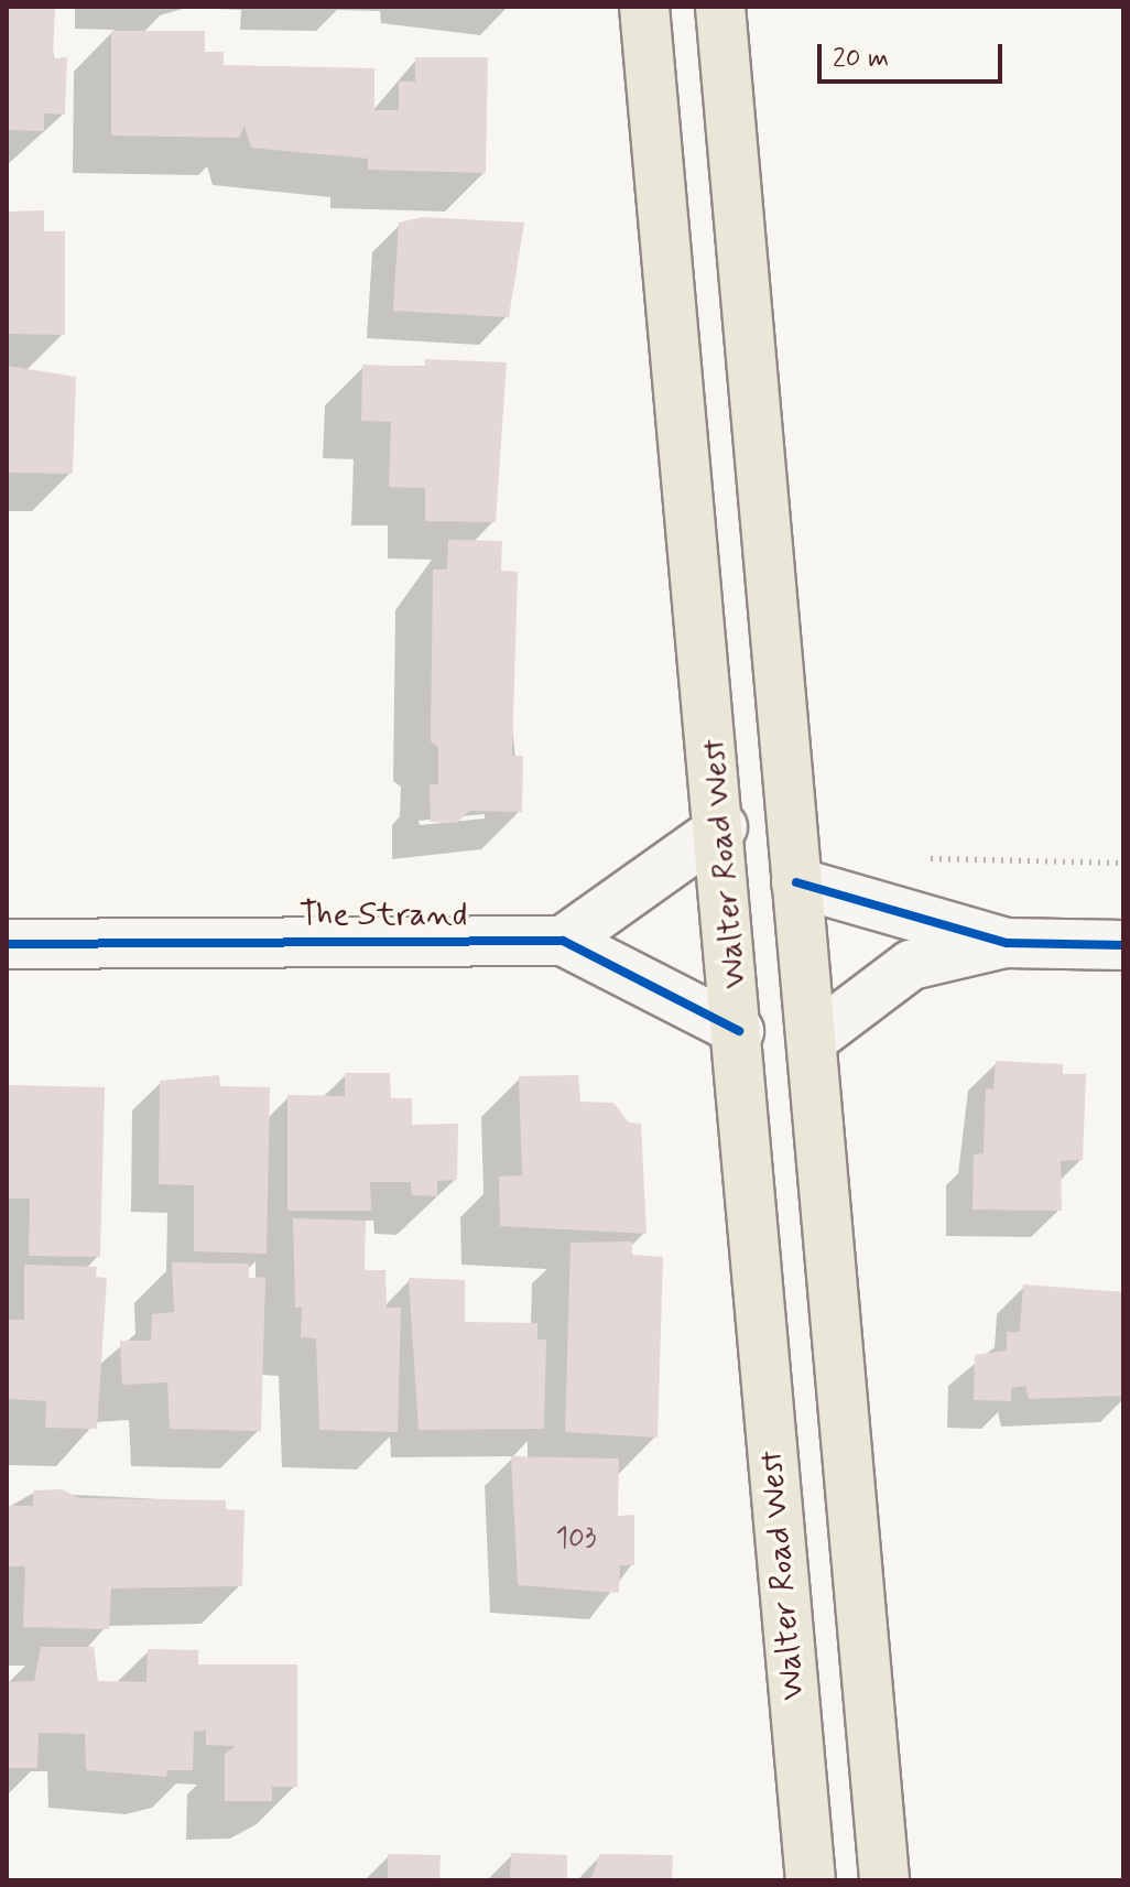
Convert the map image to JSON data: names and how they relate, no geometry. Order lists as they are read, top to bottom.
{
  "streets": {
    "main road": ["Walter Road West"],
    "street": ["The Strand"]
  },
  "crossings": [
    ["Walter Road West", "The Strand"]
  ],
  "house_numbers": ["103"],
  "scale_bar": "20 m"
}
